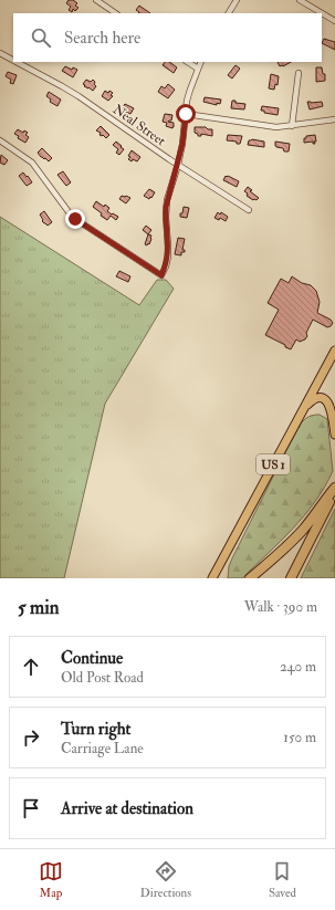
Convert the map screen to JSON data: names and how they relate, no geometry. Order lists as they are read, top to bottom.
{
  "streets": {
    "main road": ["US 1"],
    "street": ["Neal Street"]
  },
  "page": {
    "search": "Search here",
    "heading": ["5 min", "Walk · 390 m"],
    "list": [
      ["Continue", "Old Post Road", "240 m"],
      ["Turn right", "Carriage Lane", "150 m"],
      "Arrive at destination"
    ],
    "nav": ["Map", "Directions", "Saved"]
  }
}
